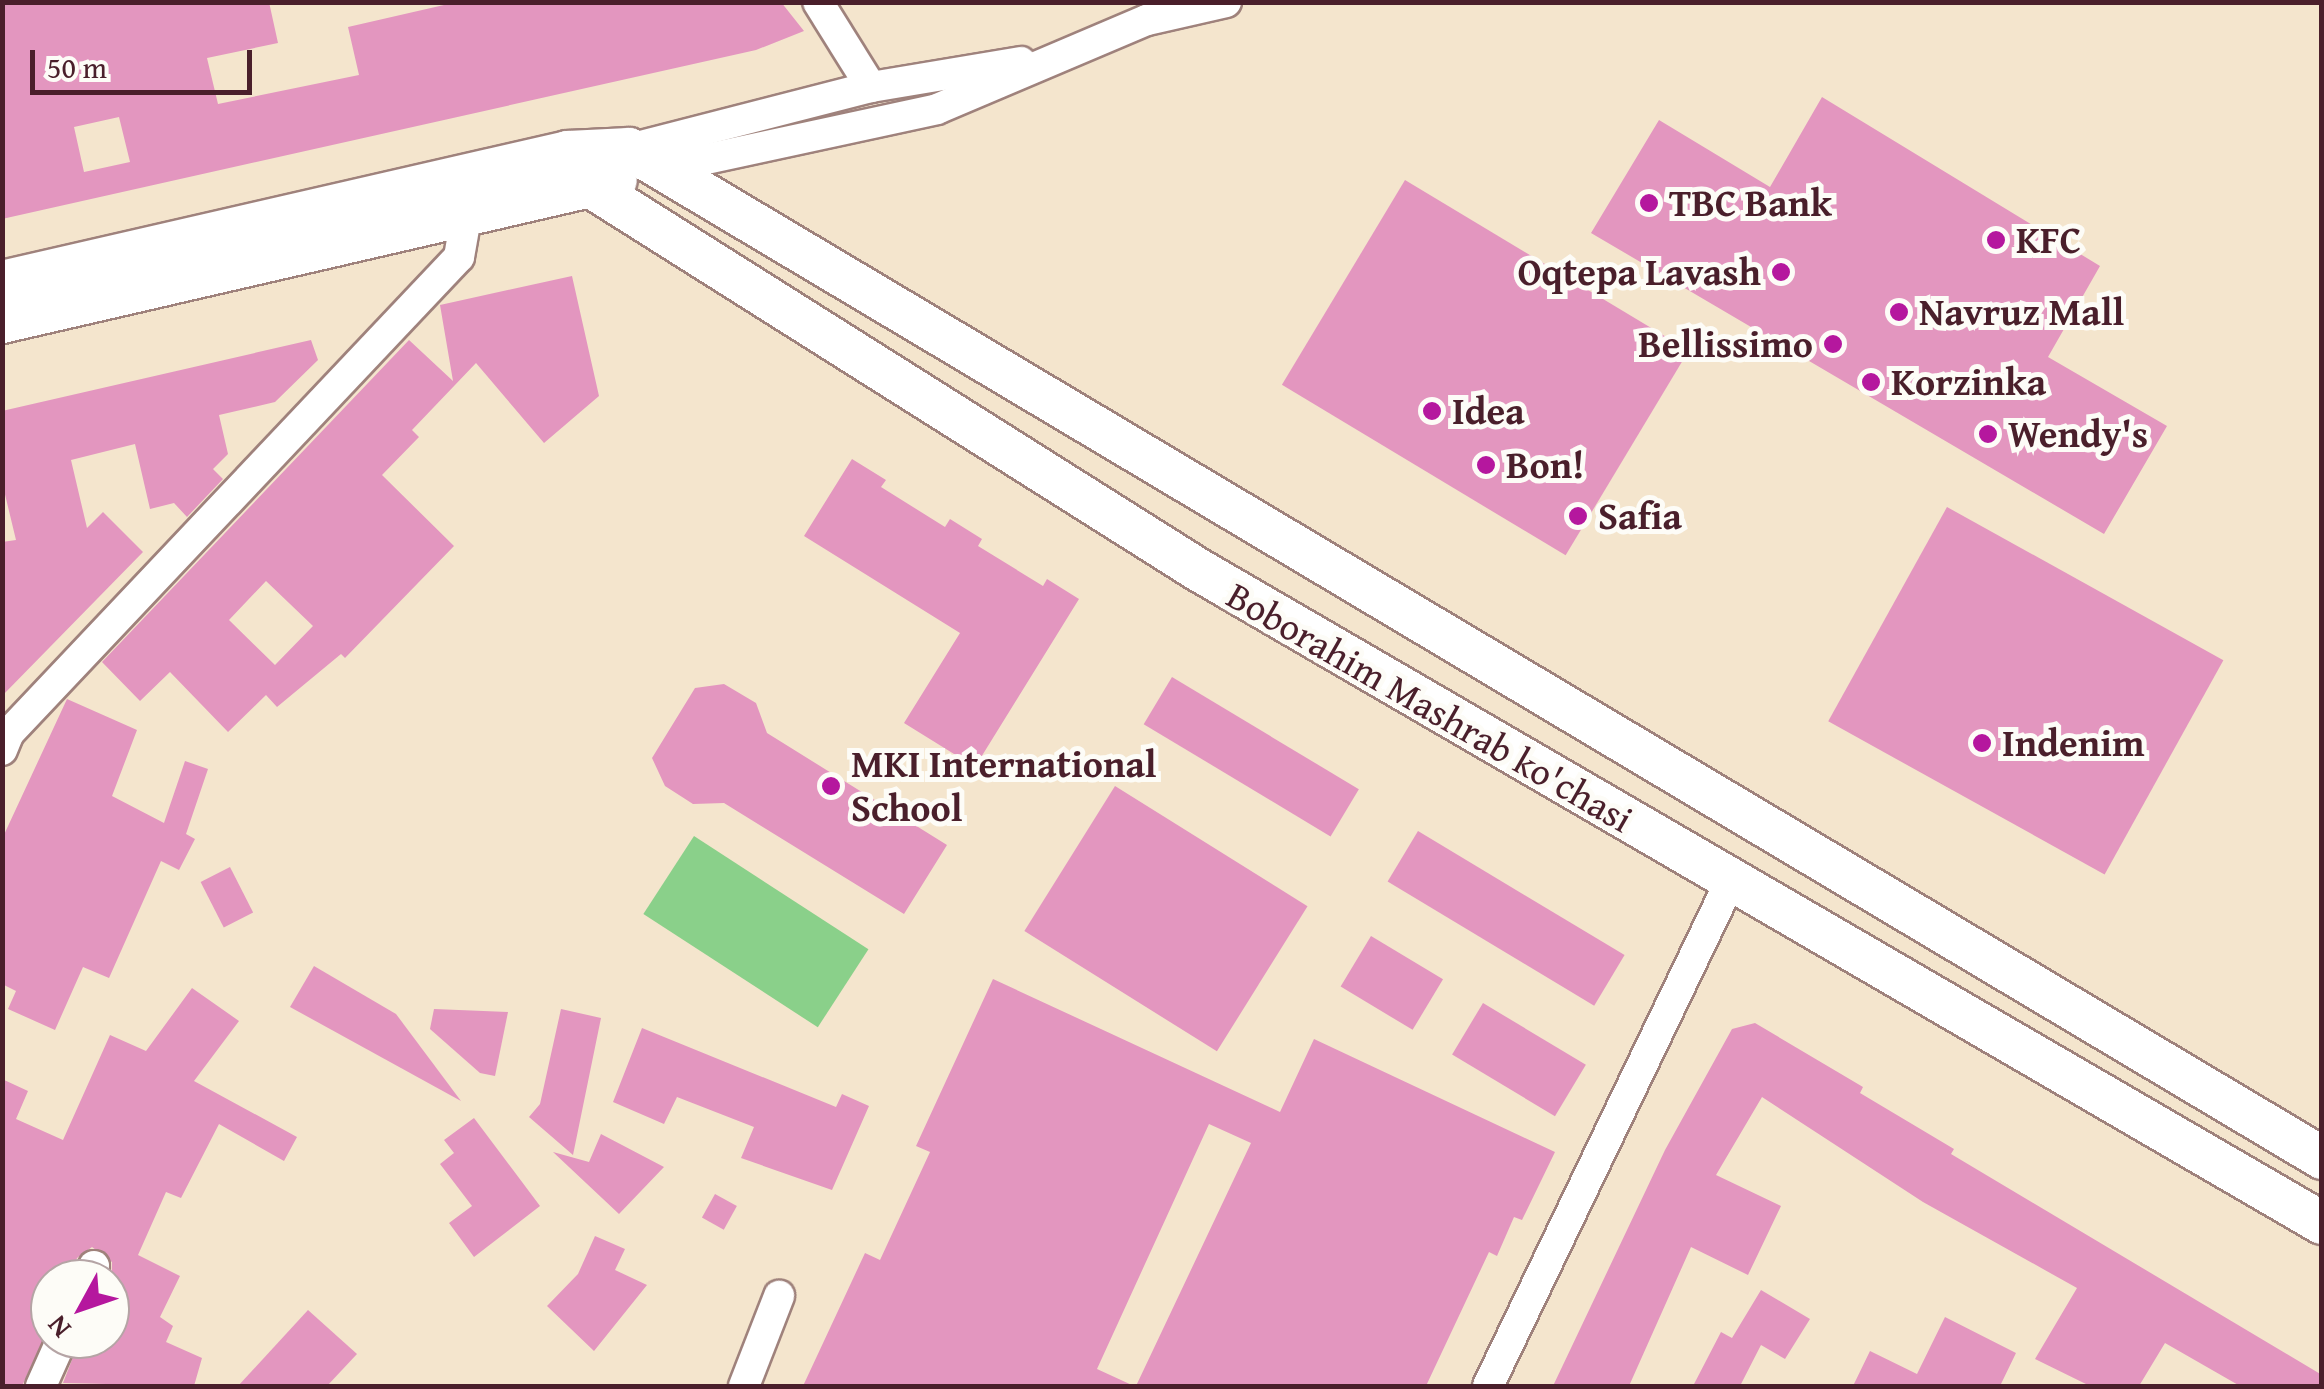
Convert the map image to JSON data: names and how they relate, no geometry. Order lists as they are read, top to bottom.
{
  "streets": {
    "main road": ["Boborahim Mashrab ko'chasi"]
  },
  "places": [
    "TBC Bank",
    "KFC",
    "Oqtepa Lavash",
    "Navruz Mall",
    "Bellissimo",
    "Korzinka",
    "Idea",
    "Wendy's",
    "Bon!",
    "Safia",
    "Indenim",
    "MKI International School"
  ],
  "scale_bar": "50 m",
  "north": "bottom left"
}
